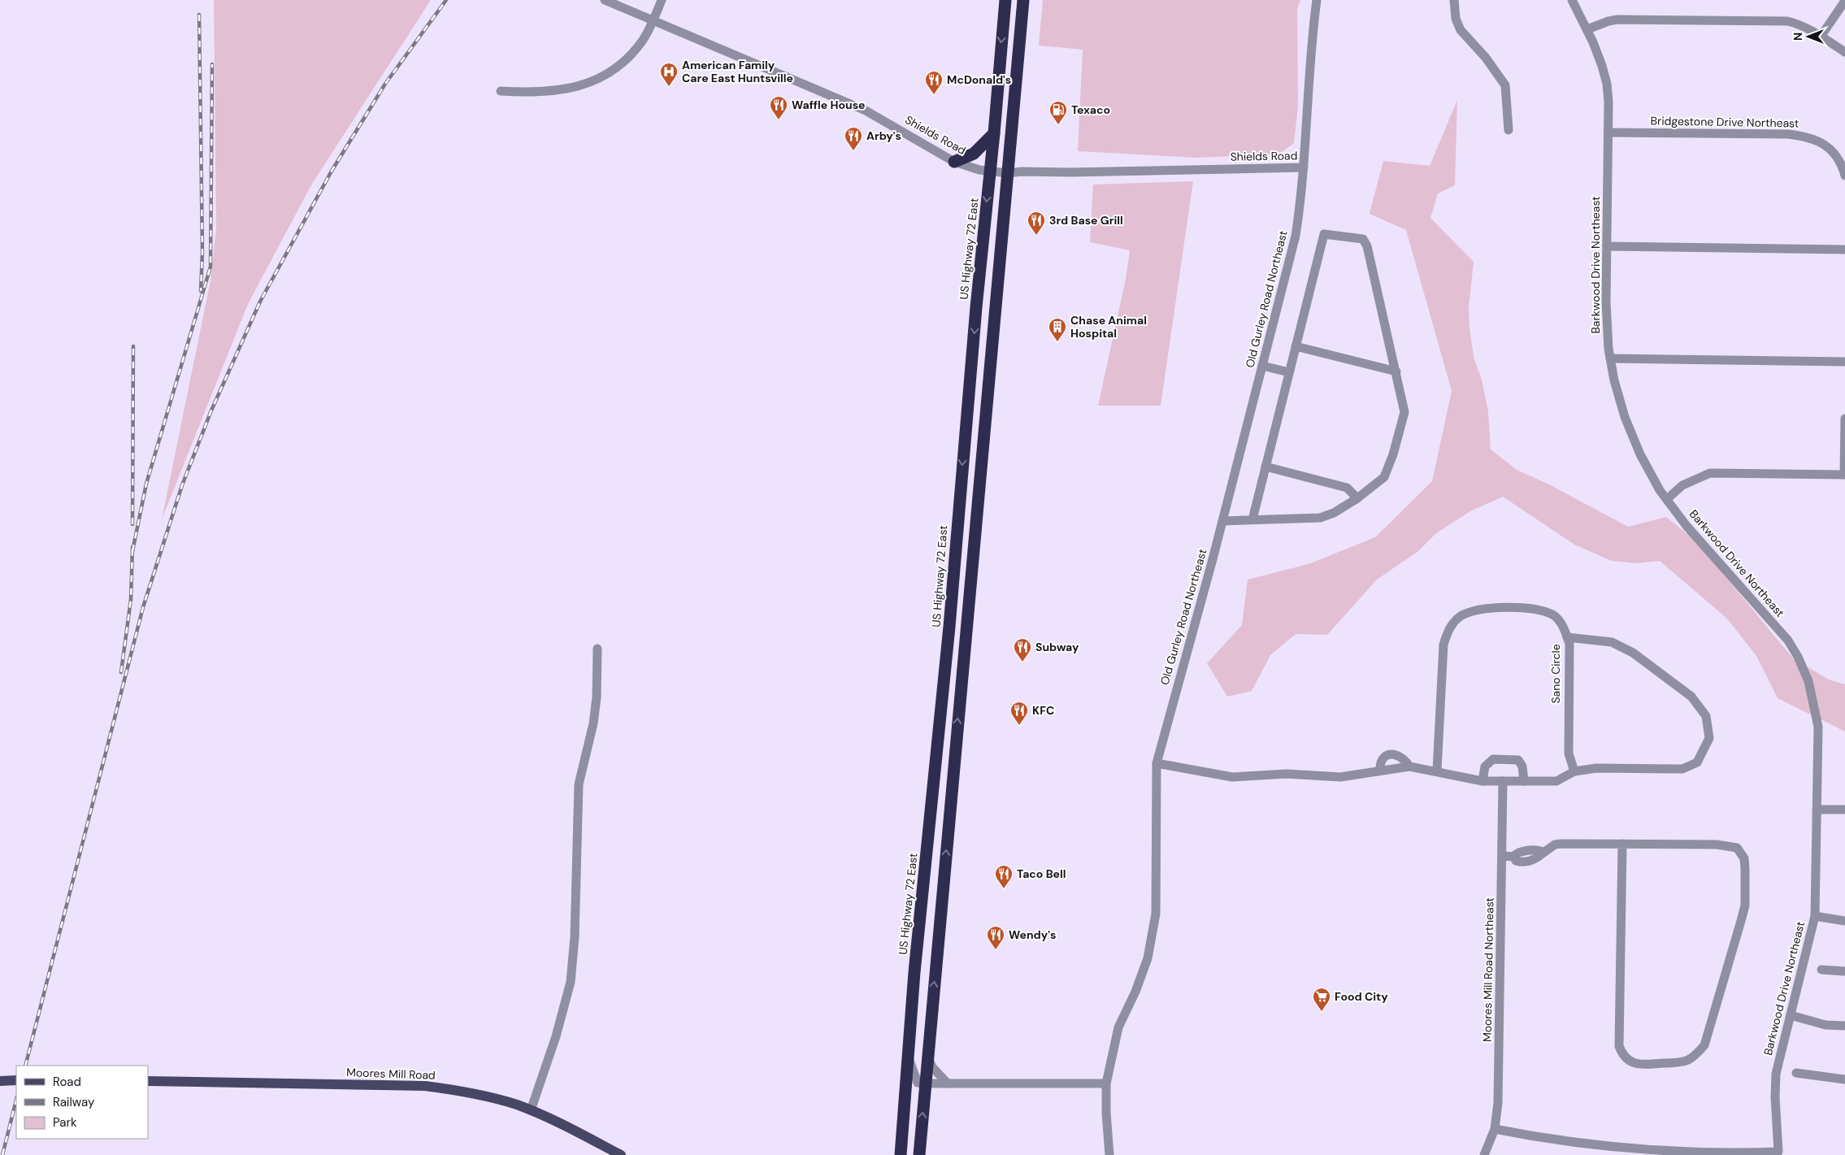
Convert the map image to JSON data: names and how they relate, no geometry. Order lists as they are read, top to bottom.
{
  "streets": {
    "highway": ["US Highway 72 East"],
    "main road": ["Moores Mill Road"],
    "street": [
      "Bridgestone Drive Northeast",
      "Shields Road",
      "Barkwood Drive Northeast",
      "Old Gurley Road Northeast",
      "Sano Circle",
      "Moores Mill Road Northeast"
    ]
  },
  "crossings": [
    ["Bridgestone Drive Northeast", "Barkwood Drive Northeast"],
    ["Shields Road", "US Highway 72 East"],
    ["Shields Road", "Old Gurley Road Northeast"],
    ["Barkwood Drive Northeast", "Moores Mill Road Northeast"]
  ],
  "places": {
    "hospital": ["American Family Care East Huntsville"],
    "restaurant": [
      "McDonald's",
      "Waffle House",
      "Arby's",
      "3rd Base Grill",
      "Subway",
      "KFC",
      "Taco Bell",
      "Wendy's"
    ],
    "fuel station": ["Texaco"],
    "building": ["Chase Animal Hospital"],
    "supermarket": ["Food City"]
  },
  "legend": ["Road", "Railway", "Park"],
  "north": "left"
}
